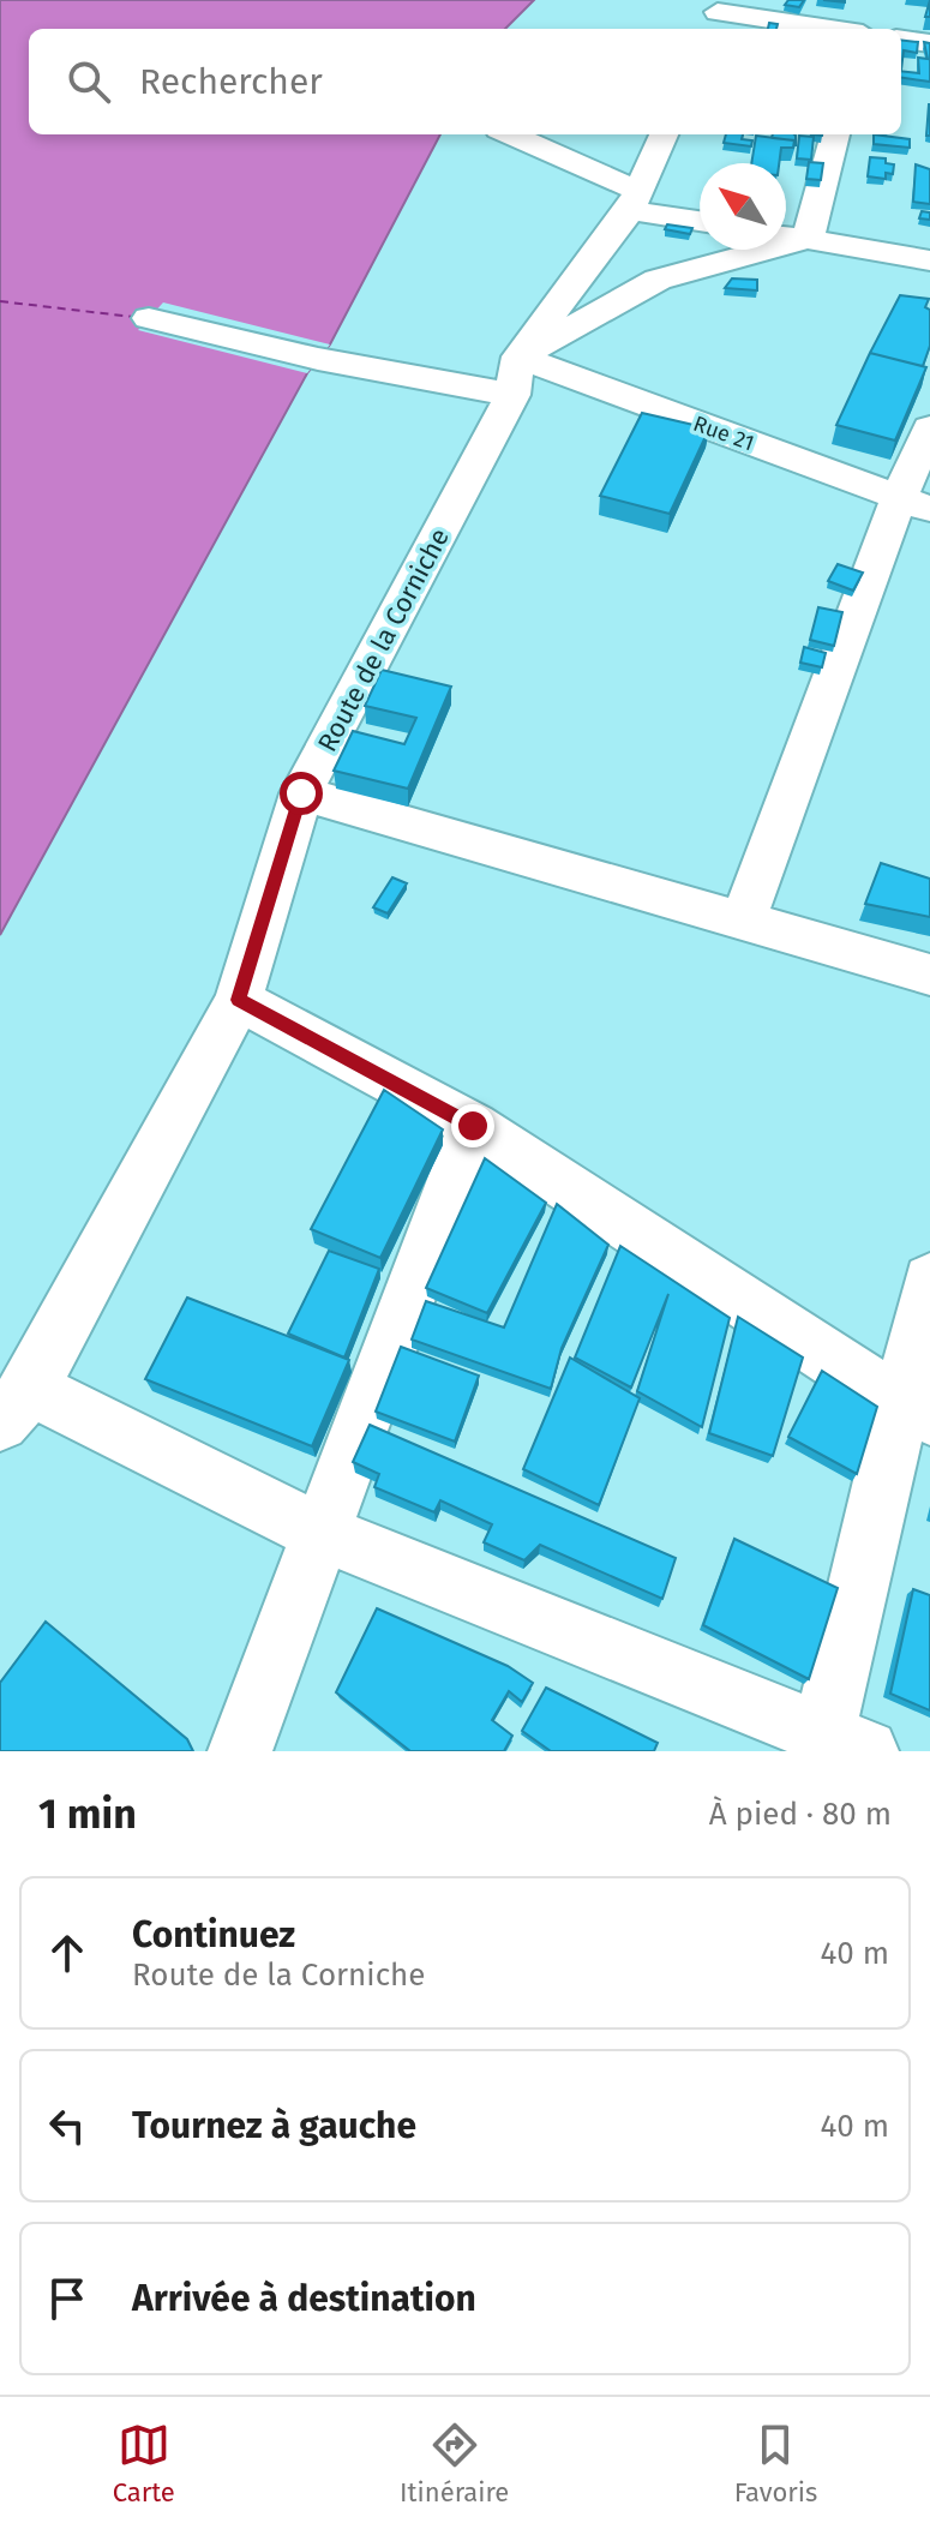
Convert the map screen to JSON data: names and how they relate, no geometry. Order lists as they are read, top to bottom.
{
  "streets": {
    "street": ["Rue 21", "Route de la Corniche"]
  },
  "crossings": [
    ["Rue 21", "Route de la Corniche"]
  ],
  "north": "top left",
  "page": {
    "search": "Rechercher",
    "heading": ["1 min", "À pied · 80 m"],
    "list": [
      ["Continuez", "Route de la Corniche", "40 m"],
      ["Tournez à gauche", "40 m"],
      "Arrivée à destination"
    ],
    "nav": ["Carte", "Itinéraire", "Favoris"]
  }
}
